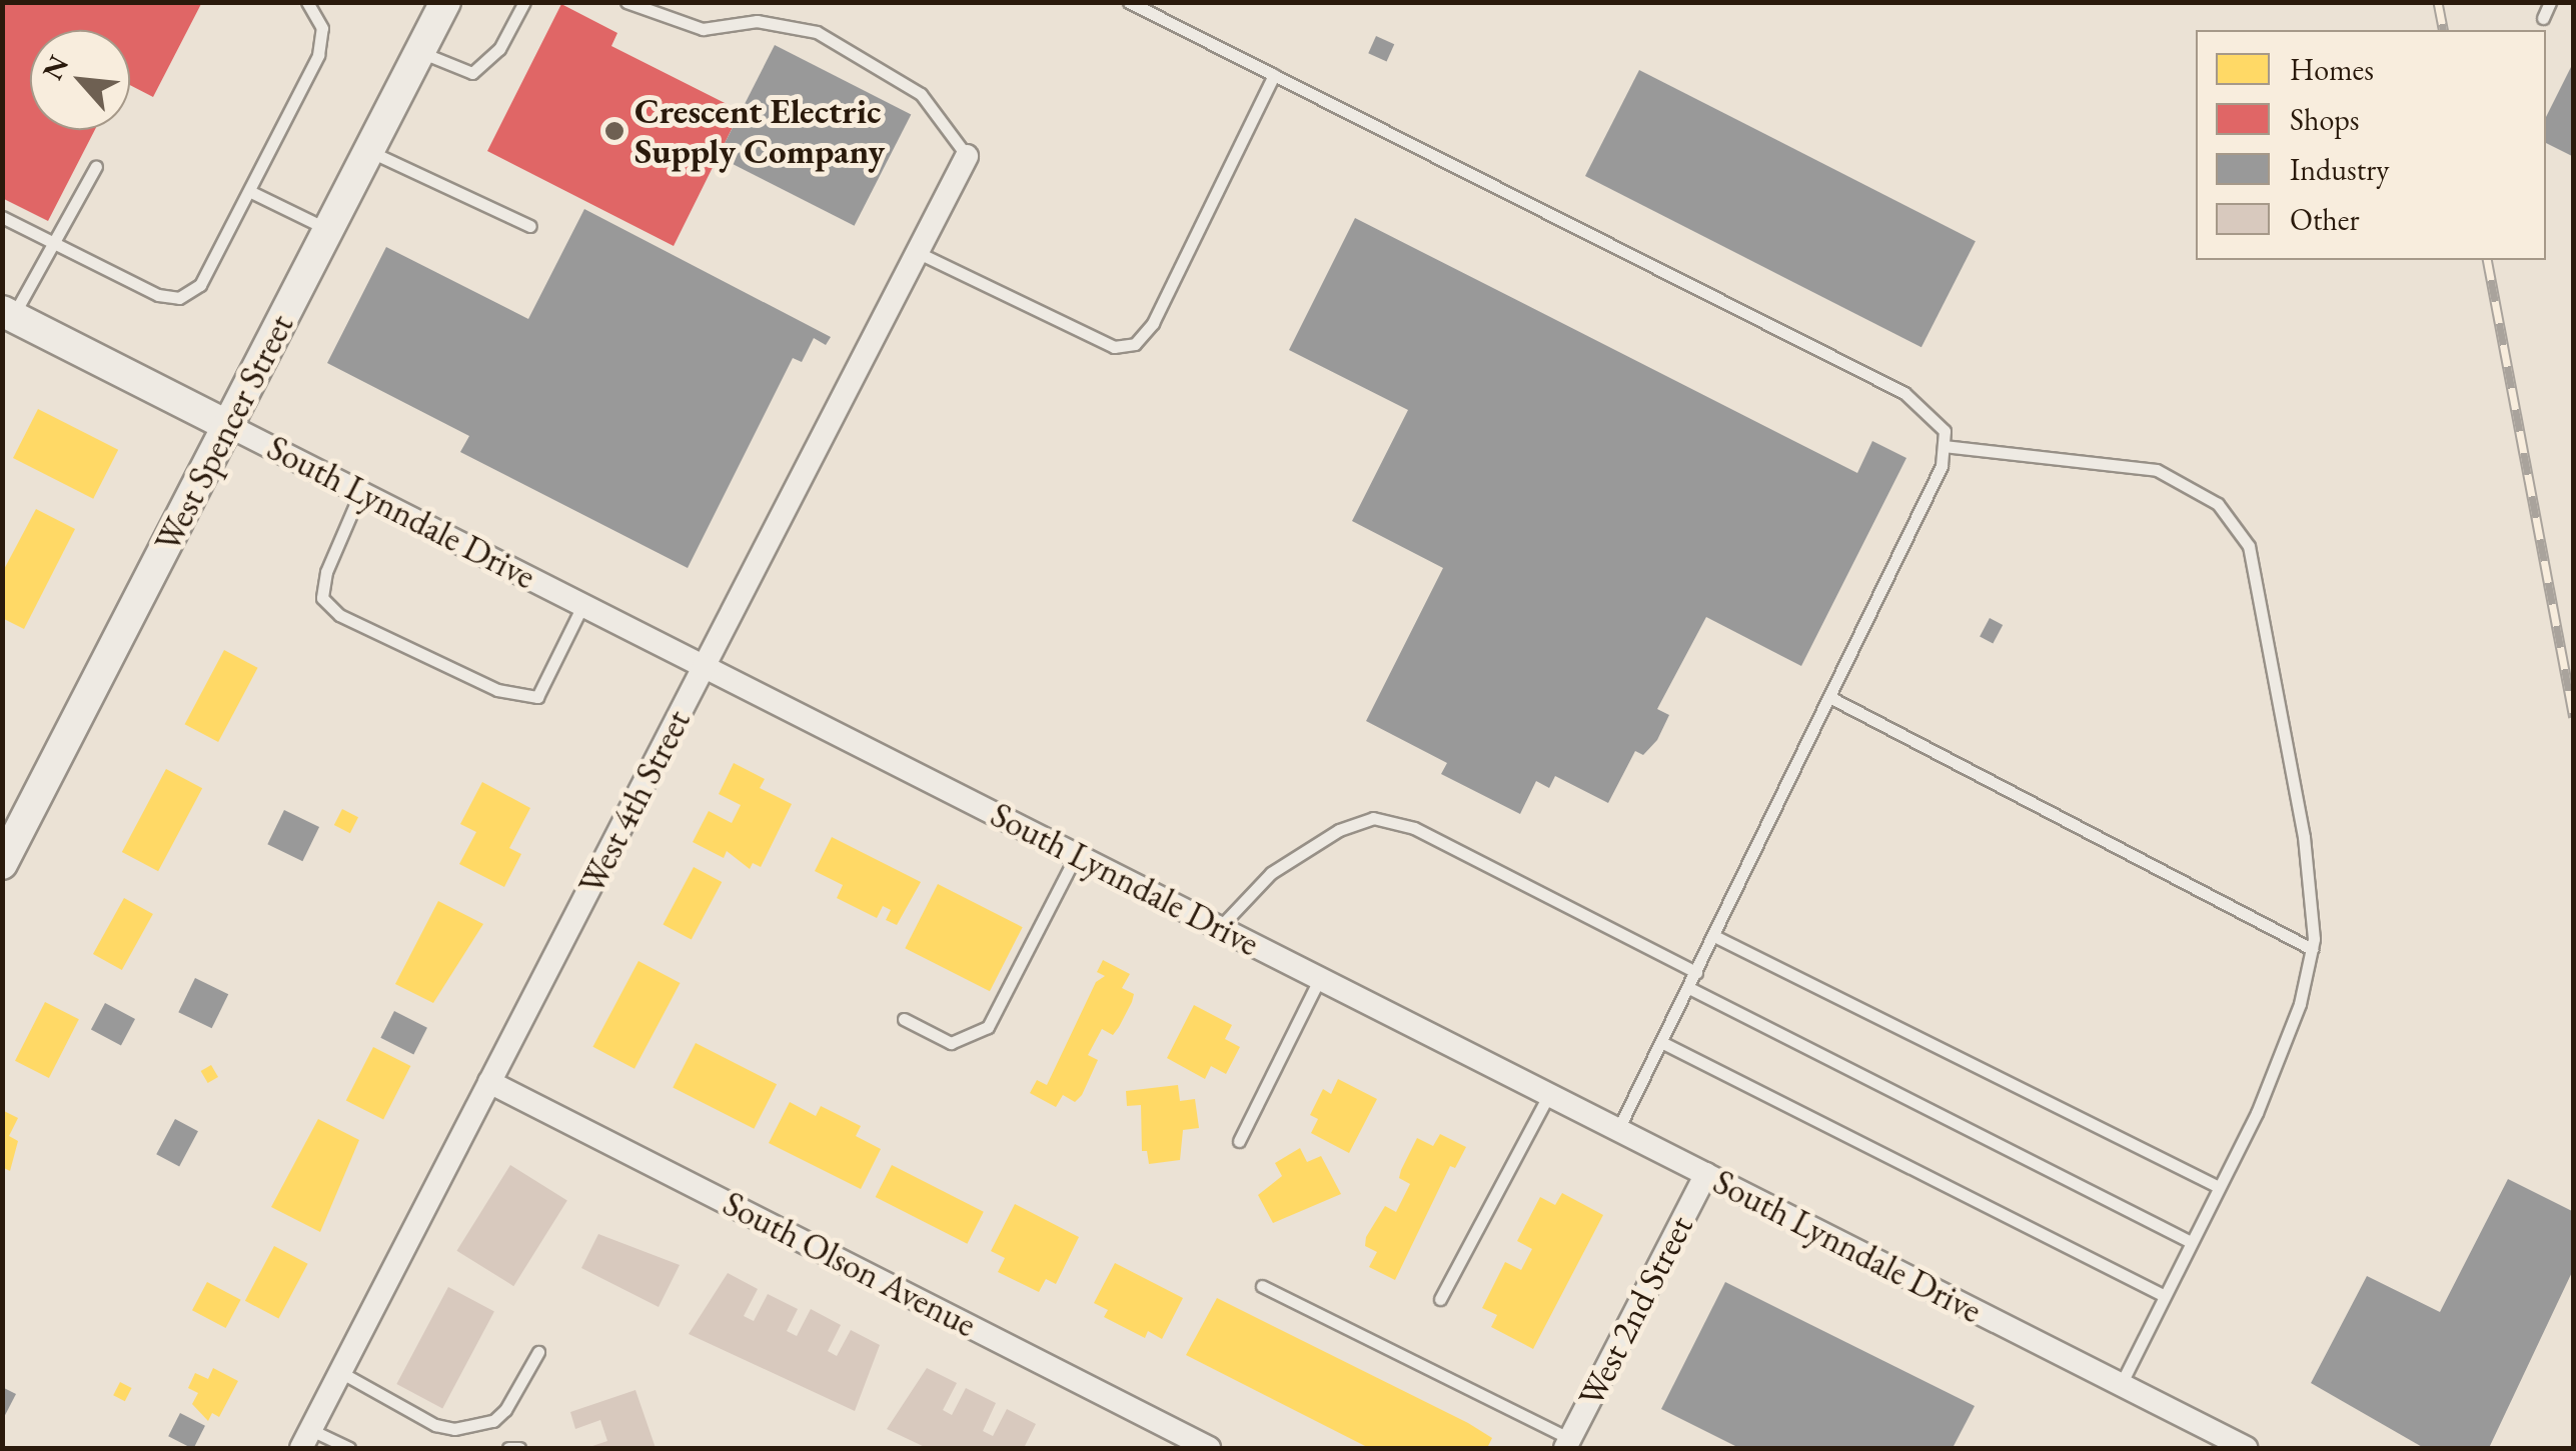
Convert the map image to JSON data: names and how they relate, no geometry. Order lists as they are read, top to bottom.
{
  "streets": {
    "street": [
      "West Spencer Street",
      "South Lynndale Drive",
      "West 4th Street",
      "South Olson Avenue",
      "West 2nd Street"
    ]
  },
  "crossings": [
    ["West Spencer Street", "South Lynndale Drive"],
    ["South Lynndale Drive", "West 4th Street"],
    ["South Lynndale Drive", "West 2nd Street"],
    ["West 4th Street", "South Olson Avenue"]
  ],
  "places": ["Crescent Electric Supply Company"],
  "legend": [
    "Homes",
    "Shops",
    "Industry",
    "Other"
  ],
  "north": "top left"
}
